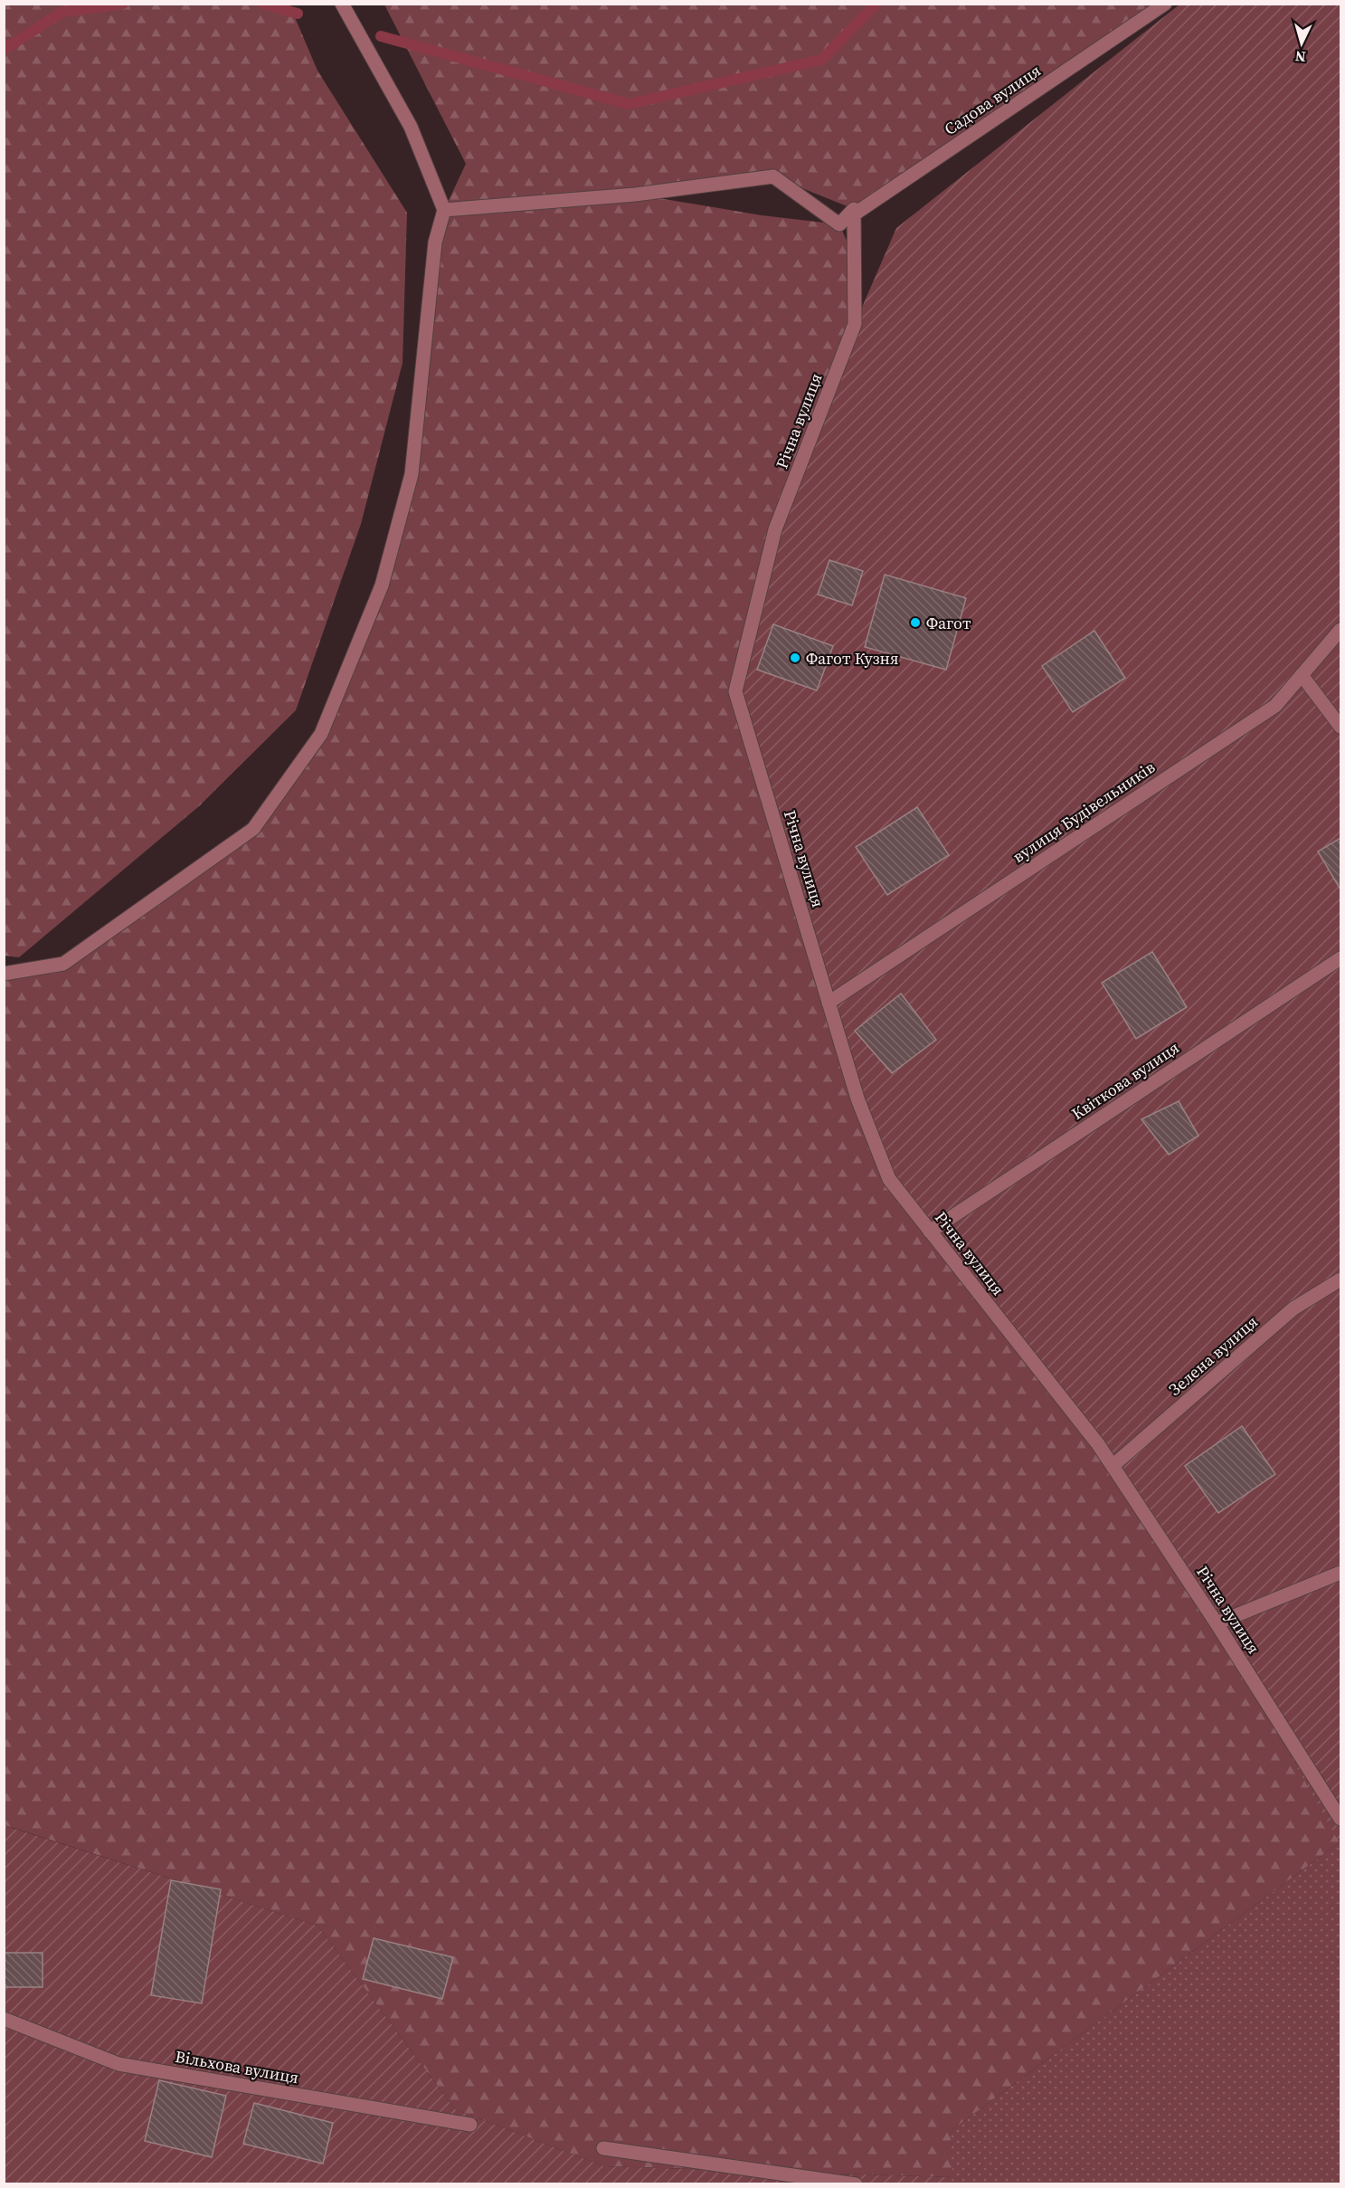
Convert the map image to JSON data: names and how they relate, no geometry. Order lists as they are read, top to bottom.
{
  "streets": {
    "street": [
      "Садова вулиця",
      "Річна вулиця",
      "вулиця Будівельників",
      "Квіткова вулиця",
      "Зелена вулиця",
      "Вільхова вулиця"
    ]
  },
  "crossings": [
    ["Садова вулиця", "Річна вулиця"],
    ["Річна вулиця", "вулиця Будівельників"],
    ["Річна вулиця", "Квіткова вулиця"],
    ["Річна вулиця", "Зелена вулиця"]
  ],
  "places": ["Фагот", "Фагот Кузня"],
  "north": "bottom"
}
